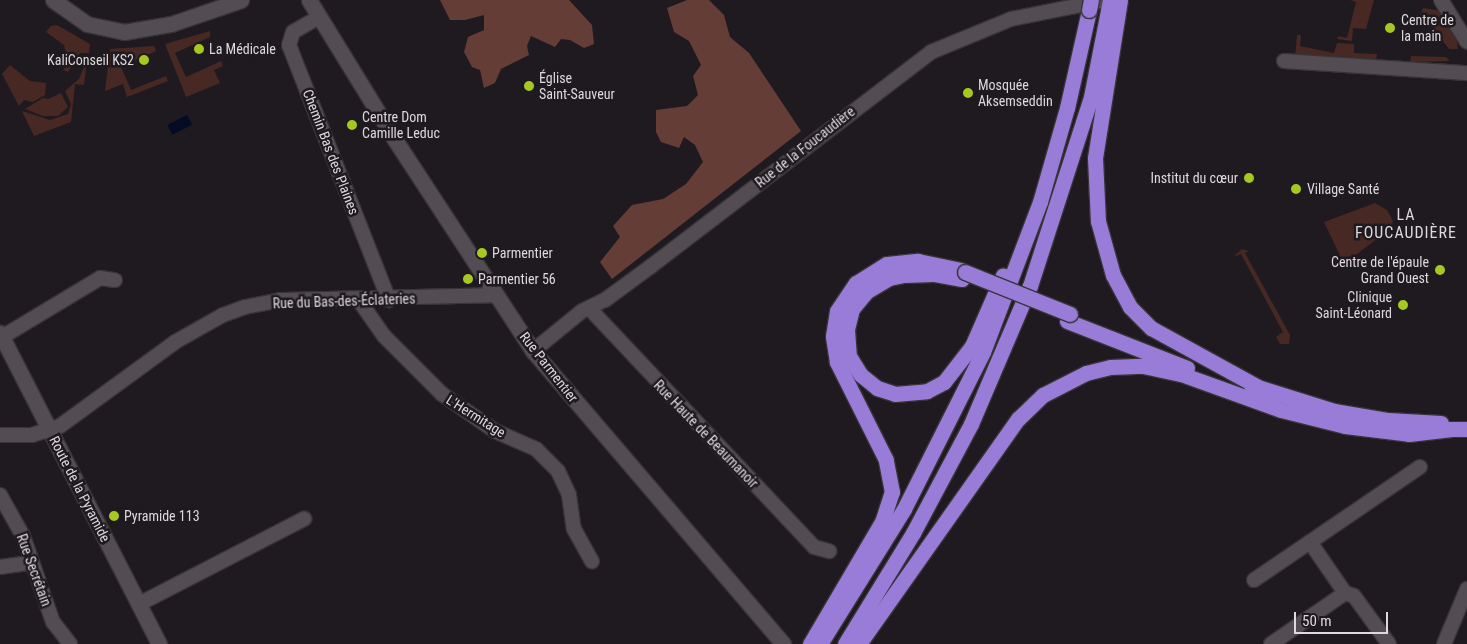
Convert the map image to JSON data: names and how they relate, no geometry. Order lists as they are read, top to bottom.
{
  "streets": {
    "street": [
      "Rue de la Foucaudière",
      "Chemin Bas des Plaines",
      "Rue du Bas-des-Éclateries",
      "Rue Parmentier",
      "L'Hermitage",
      "Rue Haute de Beaumanoir",
      "Route de la Pyramide",
      "Rue Secrétain"
    ]
  },
  "crossings": [
    ["Rue de la Foucaudière", "Rue Parmentier"],
    ["Rue de la Foucaudière", "Rue Haute de Beaumanoir"],
    ["Chemin Bas des Plaines", "Rue du Bas-des-Éclateries"],
    ["Chemin Bas des Plaines", "Rue Parmentier"],
    ["Rue du Bas-des-Éclateries", "Rue Parmentier"],
    ["Rue du Bas-des-Éclateries", "L'Hermitage"],
    ["Rue du Bas-des-Éclateries", "Route de la Pyramide"]
  ],
  "districts": ["LA FOUCAUDIÈRE"],
  "places": [
    "Centre de la main",
    "La Médicale",
    "KaliConseil KS2",
    "Église Saint-Sauveur",
    "Mosquée Aksemseddin",
    "Centre Dom Camille Leduc",
    "Institut du cœur",
    "Village Santé",
    "Parmentier",
    "Centre de l'épaule Grand Ouest",
    "Parmentier 56",
    "Clinique Saint-Léonard",
    "Pyramide 113"
  ],
  "scale_bar": "50 m"
}
